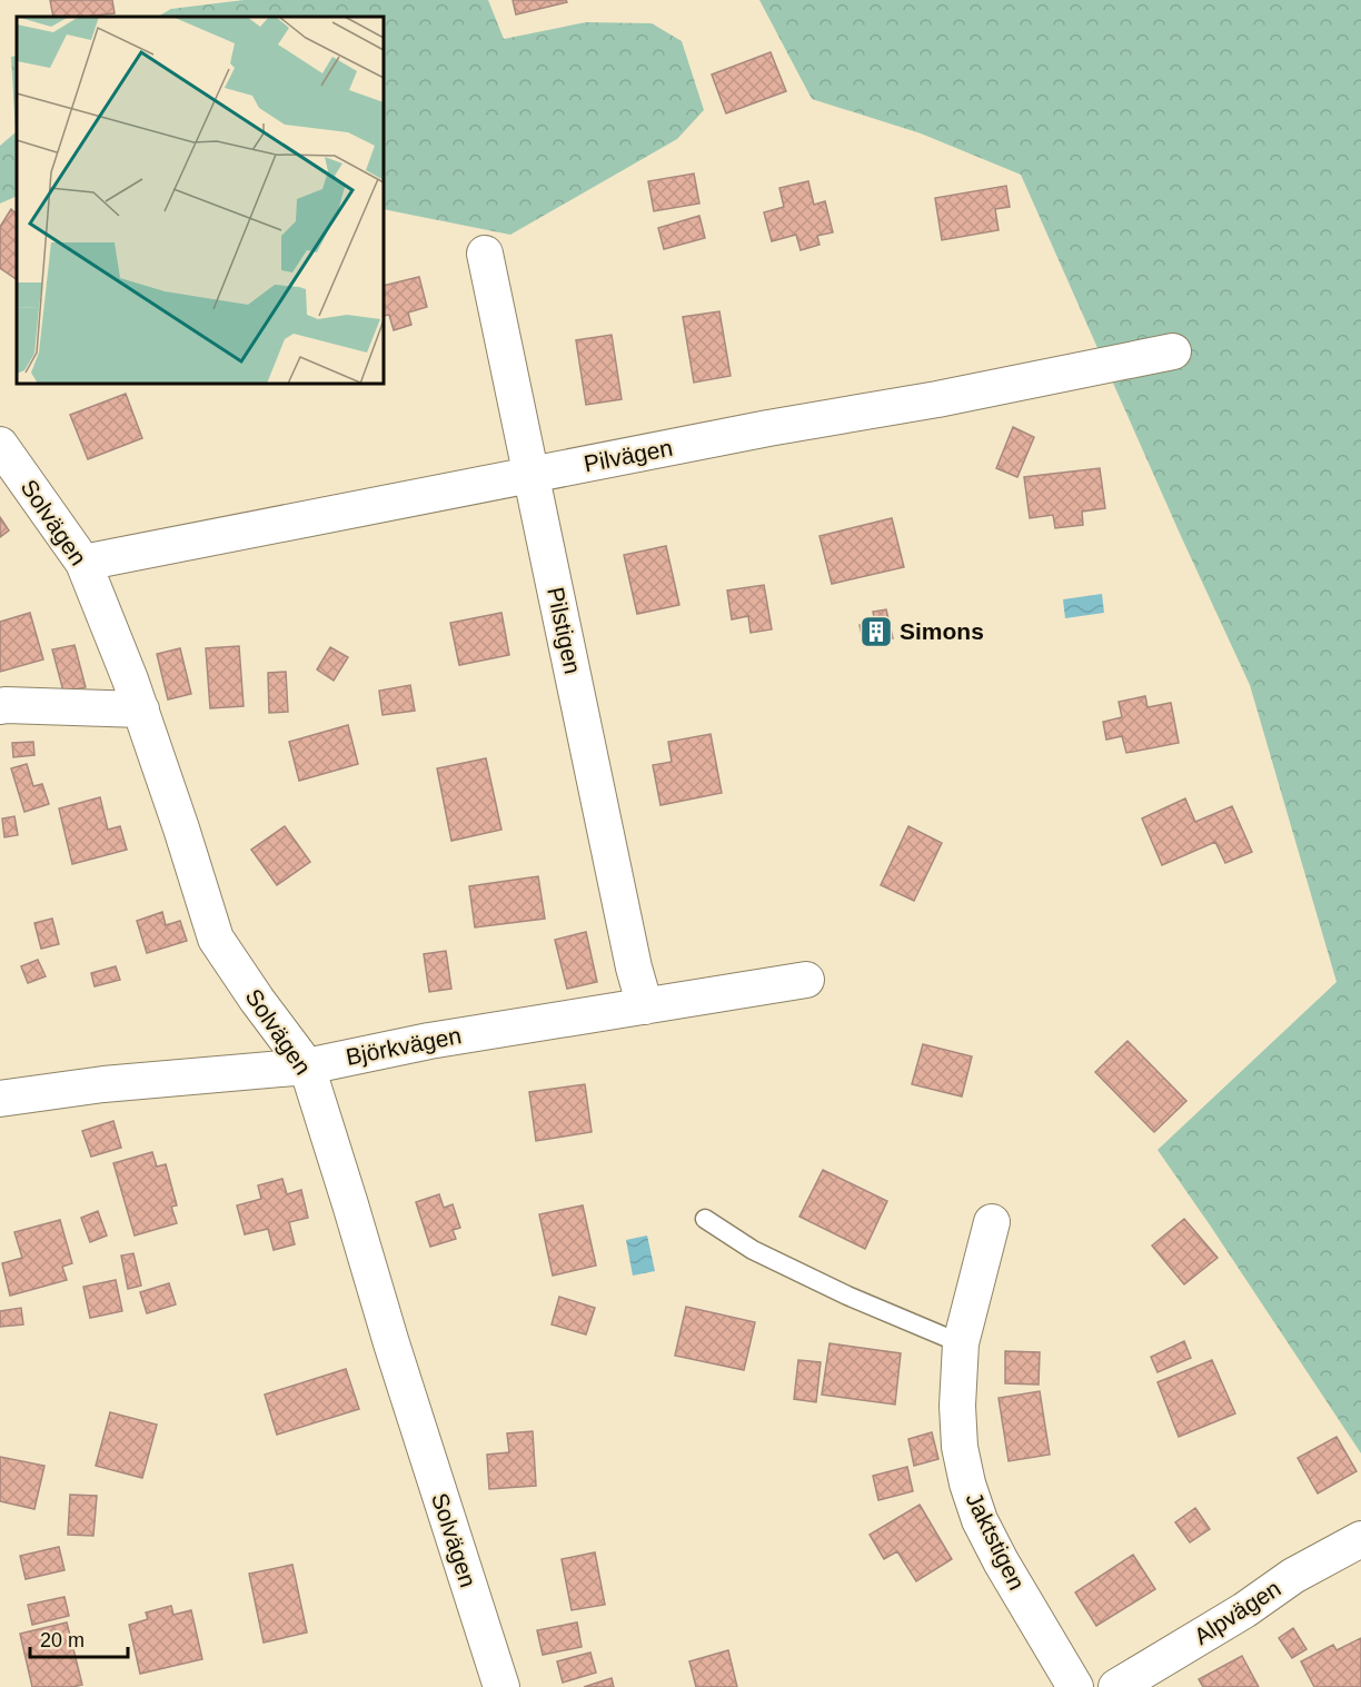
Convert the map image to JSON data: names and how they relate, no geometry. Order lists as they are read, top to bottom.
{
  "streets": {
    "street": [
      "Pilvägen",
      "Solvägen",
      "Pilstigen",
      "Björkvägen",
      "Jaktstigen",
      "Alpvägen"
    ]
  },
  "crossings": [
    ["Pilvägen", "Solvägen"],
    ["Pilvägen", "Pilstigen"],
    ["Solvägen", "Björkvägen"],
    ["Pilstigen", "Björkvägen"]
  ],
  "places": {
    "building": ["Simons"]
  },
  "scale_bar": "20 m"
}
